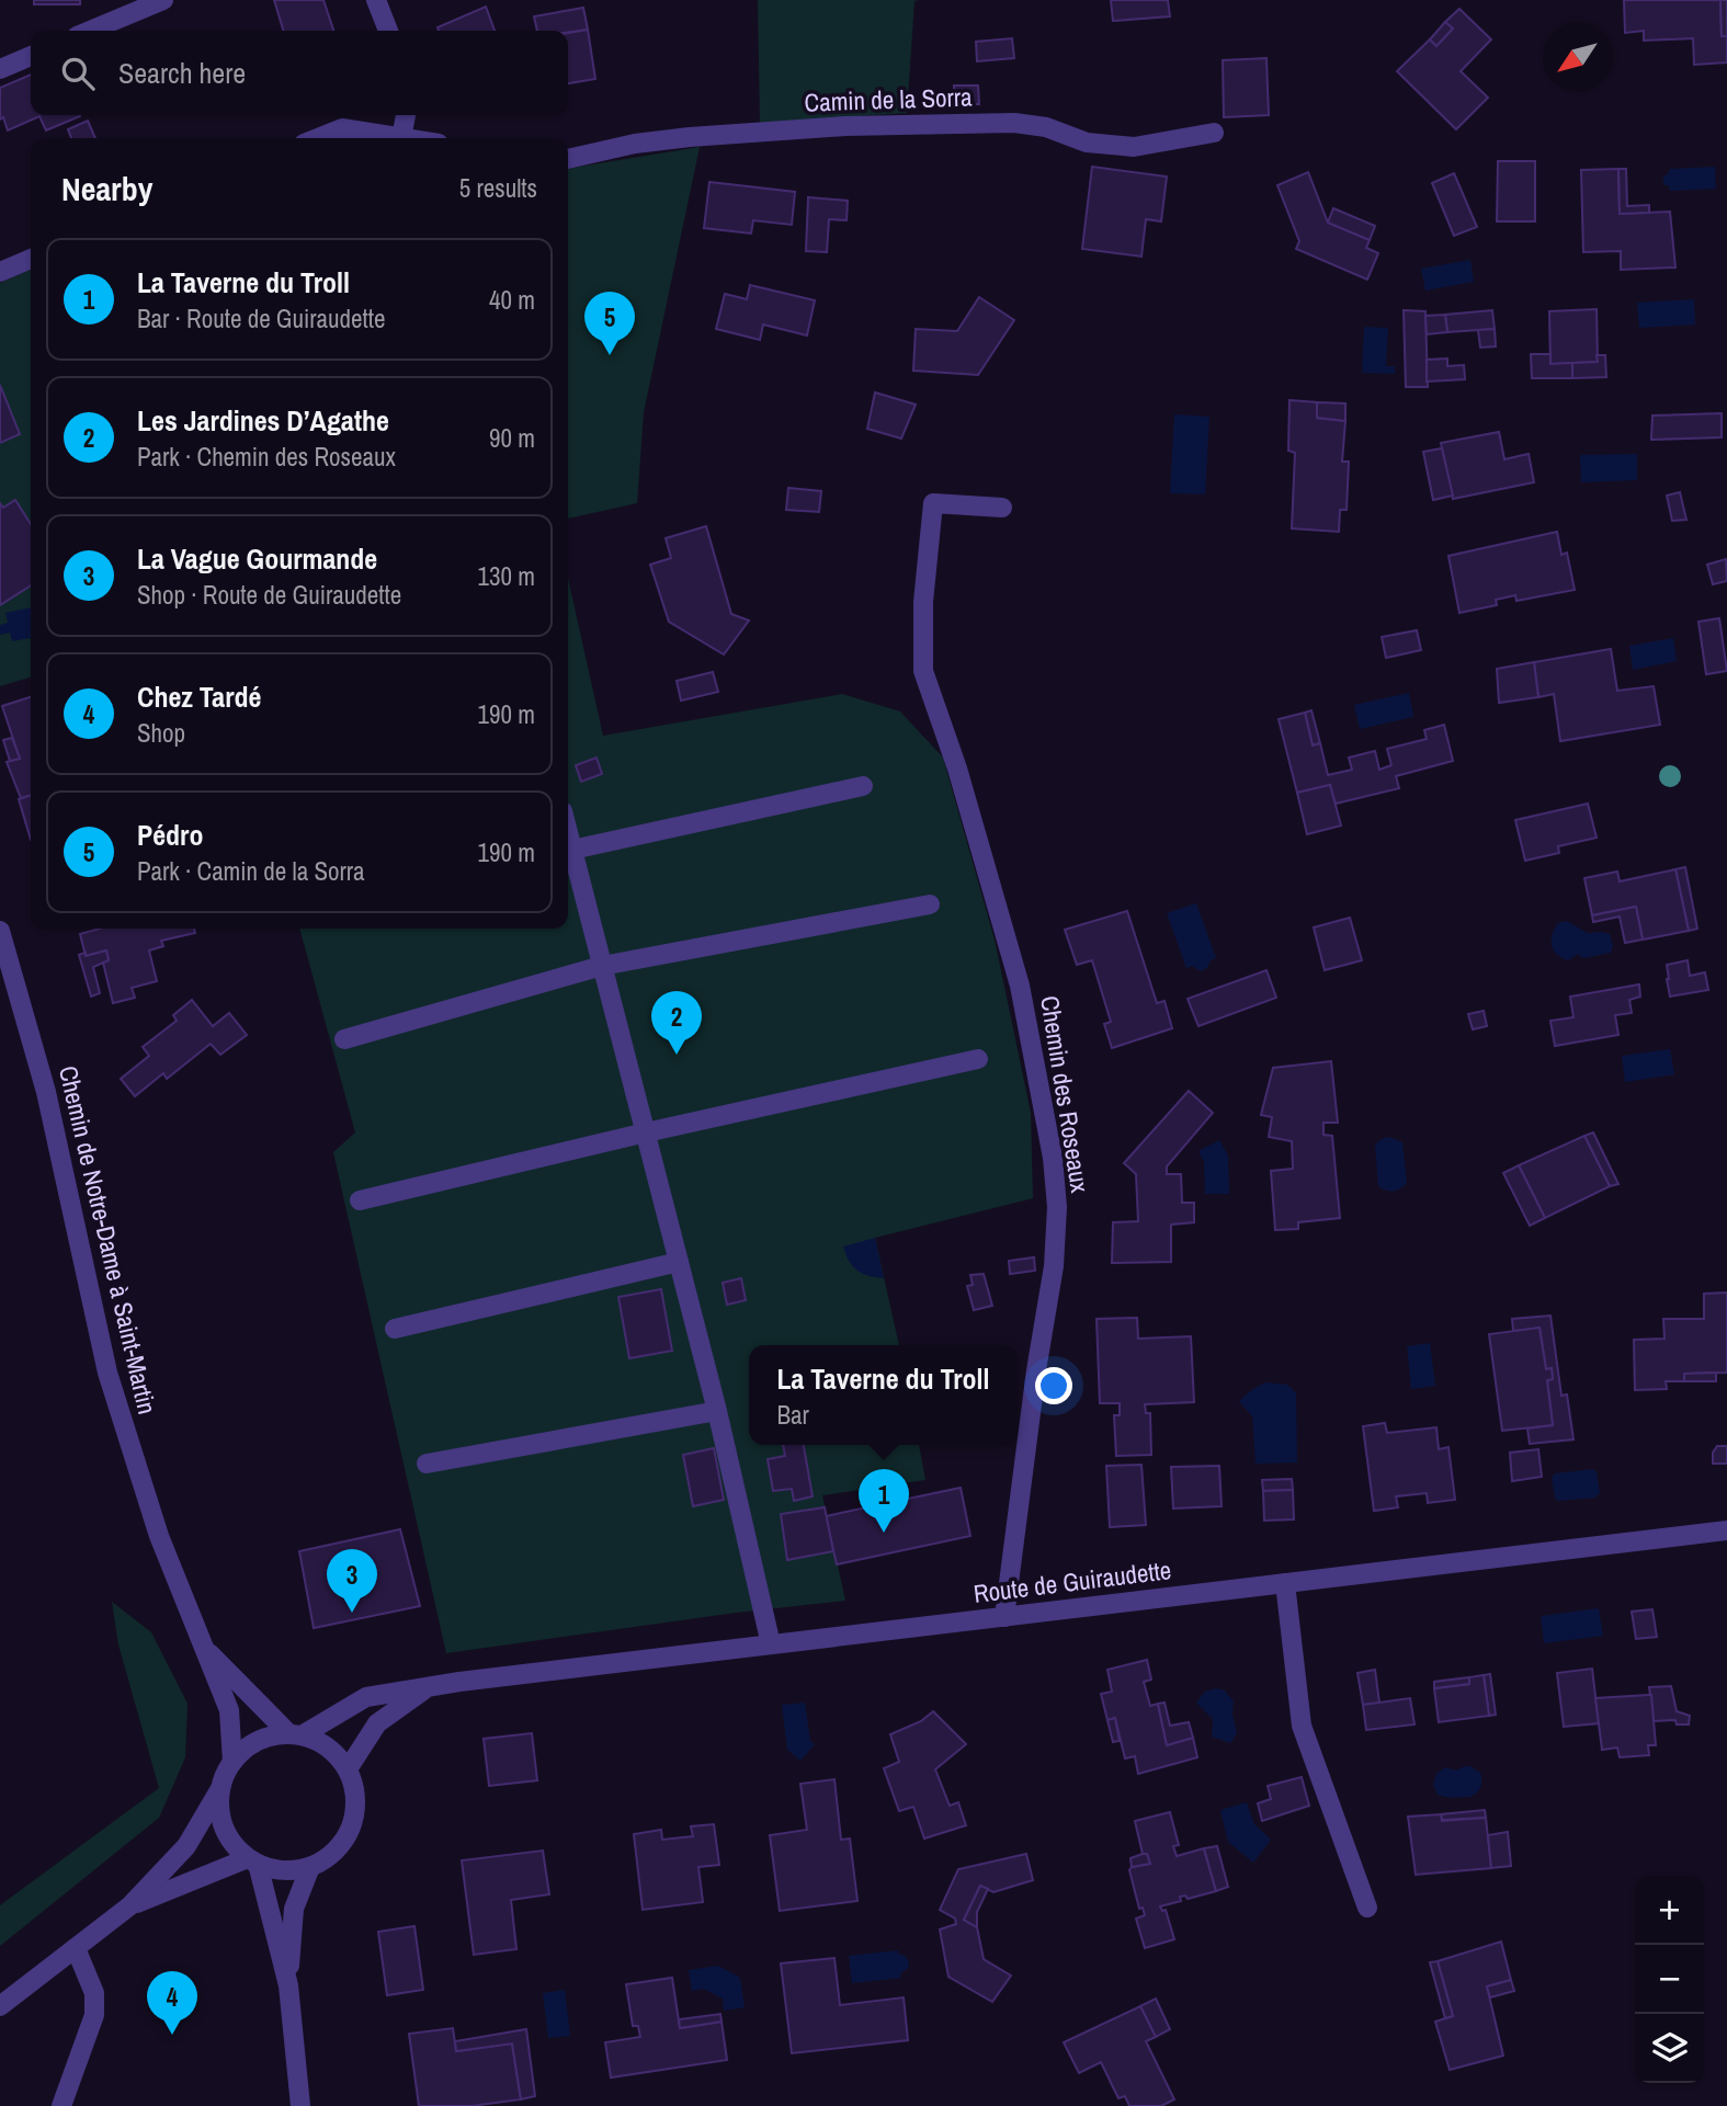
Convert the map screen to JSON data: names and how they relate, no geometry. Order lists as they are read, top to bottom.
{
  "streets": {
    "street": [
      "Camin de la Sorra",
      "Chemin des Roseaux",
      "Chemin de Notre-Dame à Saint-Martin",
      "Route de Guiraudette"
    ]
  },
  "crossings": [
    ["Chemin des Roseaux", "Route de Guiraudette"],
    ["Chemin de Notre-Dame à Saint-Martin", "Route de Guiraudette"]
  ],
  "north": "bottom left",
  "page": {
    "search": "Search here",
    "heading": ["Nearby", "5 results"],
    "list": [
      {
        "mark": "1",
        "name": "La Taverne du Troll",
        "note": "Bar · Route de Guiraudette",
        "value": "40 m"
      },
      {
        "mark": "2",
        "name": "Les Jardines D’Agathe",
        "note": "Park · Chemin des Roseaux",
        "value": "90 m"
      },
      {
        "mark": "3",
        "name": "La Vague Gourmande",
        "note": "Shop · Route de Guiraudette",
        "value": "130 m"
      },
      {
        "mark": "4",
        "name": "Chez Tardé",
        "note": "Shop",
        "value": "190 m"
      },
      {
        "mark": "5",
        "name": "Pédro",
        "note": "Park · Camin de la Sorra",
        "value": "190 m"
      }
    ],
    "pins": [
      "5",
      "2",
      "1",
      "3",
      "4"
    ],
    "popup": ["La Taverne du Troll", "Bar"],
    "map_buttons": ["+", "−"]
  }
}
